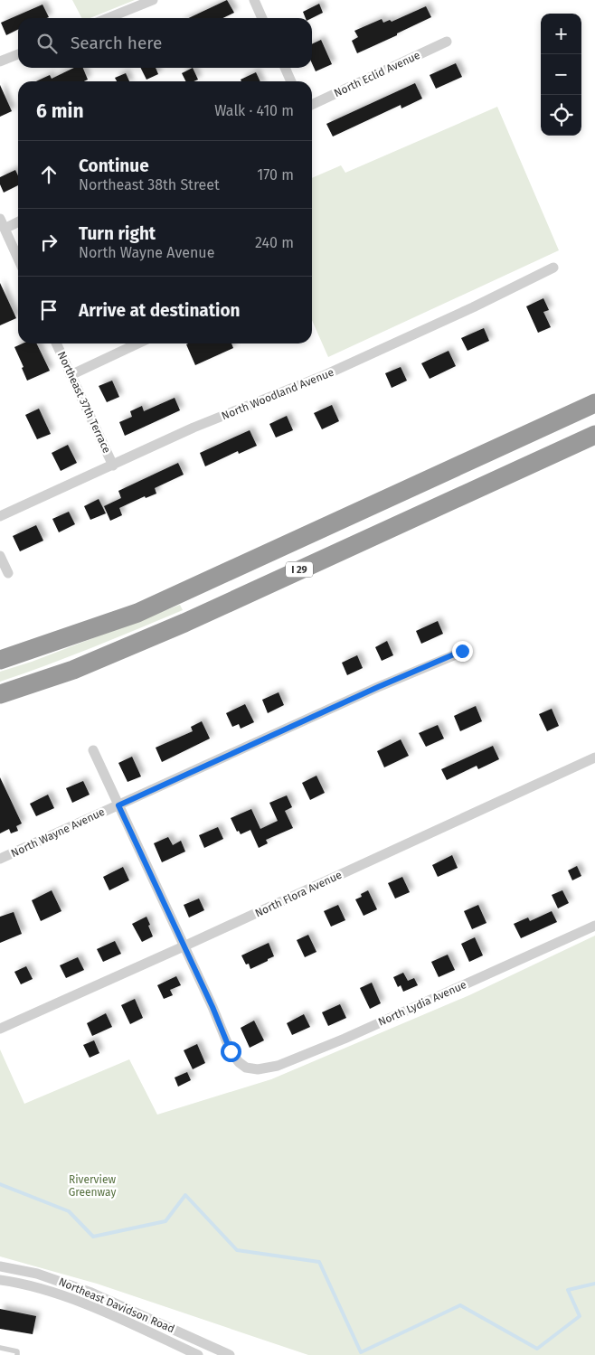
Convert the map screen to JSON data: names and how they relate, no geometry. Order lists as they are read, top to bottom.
{
  "streets": {
    "highway": ["I 29"],
    "street": [
      "North Eclid Avenue",
      "North Woodland Avenue",
      "Northeast 37th Terrace",
      "North Wayne Avenue",
      "North Flora Avenue",
      "North Lydia Avenue",
      "Northeast Davidson Road"
    ]
  },
  "crossings": [
    ["North Woodland Avenue", "Northeast 37th Terrace"],
    ["North Flora Avenue", "North Lydia Avenue"]
  ],
  "parks": ["Riverview Greenway"],
  "page": {
    "map_buttons": ["+", "−"],
    "search": "Search here",
    "heading": ["6 min", "Walk · 410 m"],
    "list": [
      ["Continue", "Northeast 38th Street", "170 m"],
      ["Turn right", "North Wayne Avenue", "240 m"],
      "Arrive at destination"
    ]
  }
}
